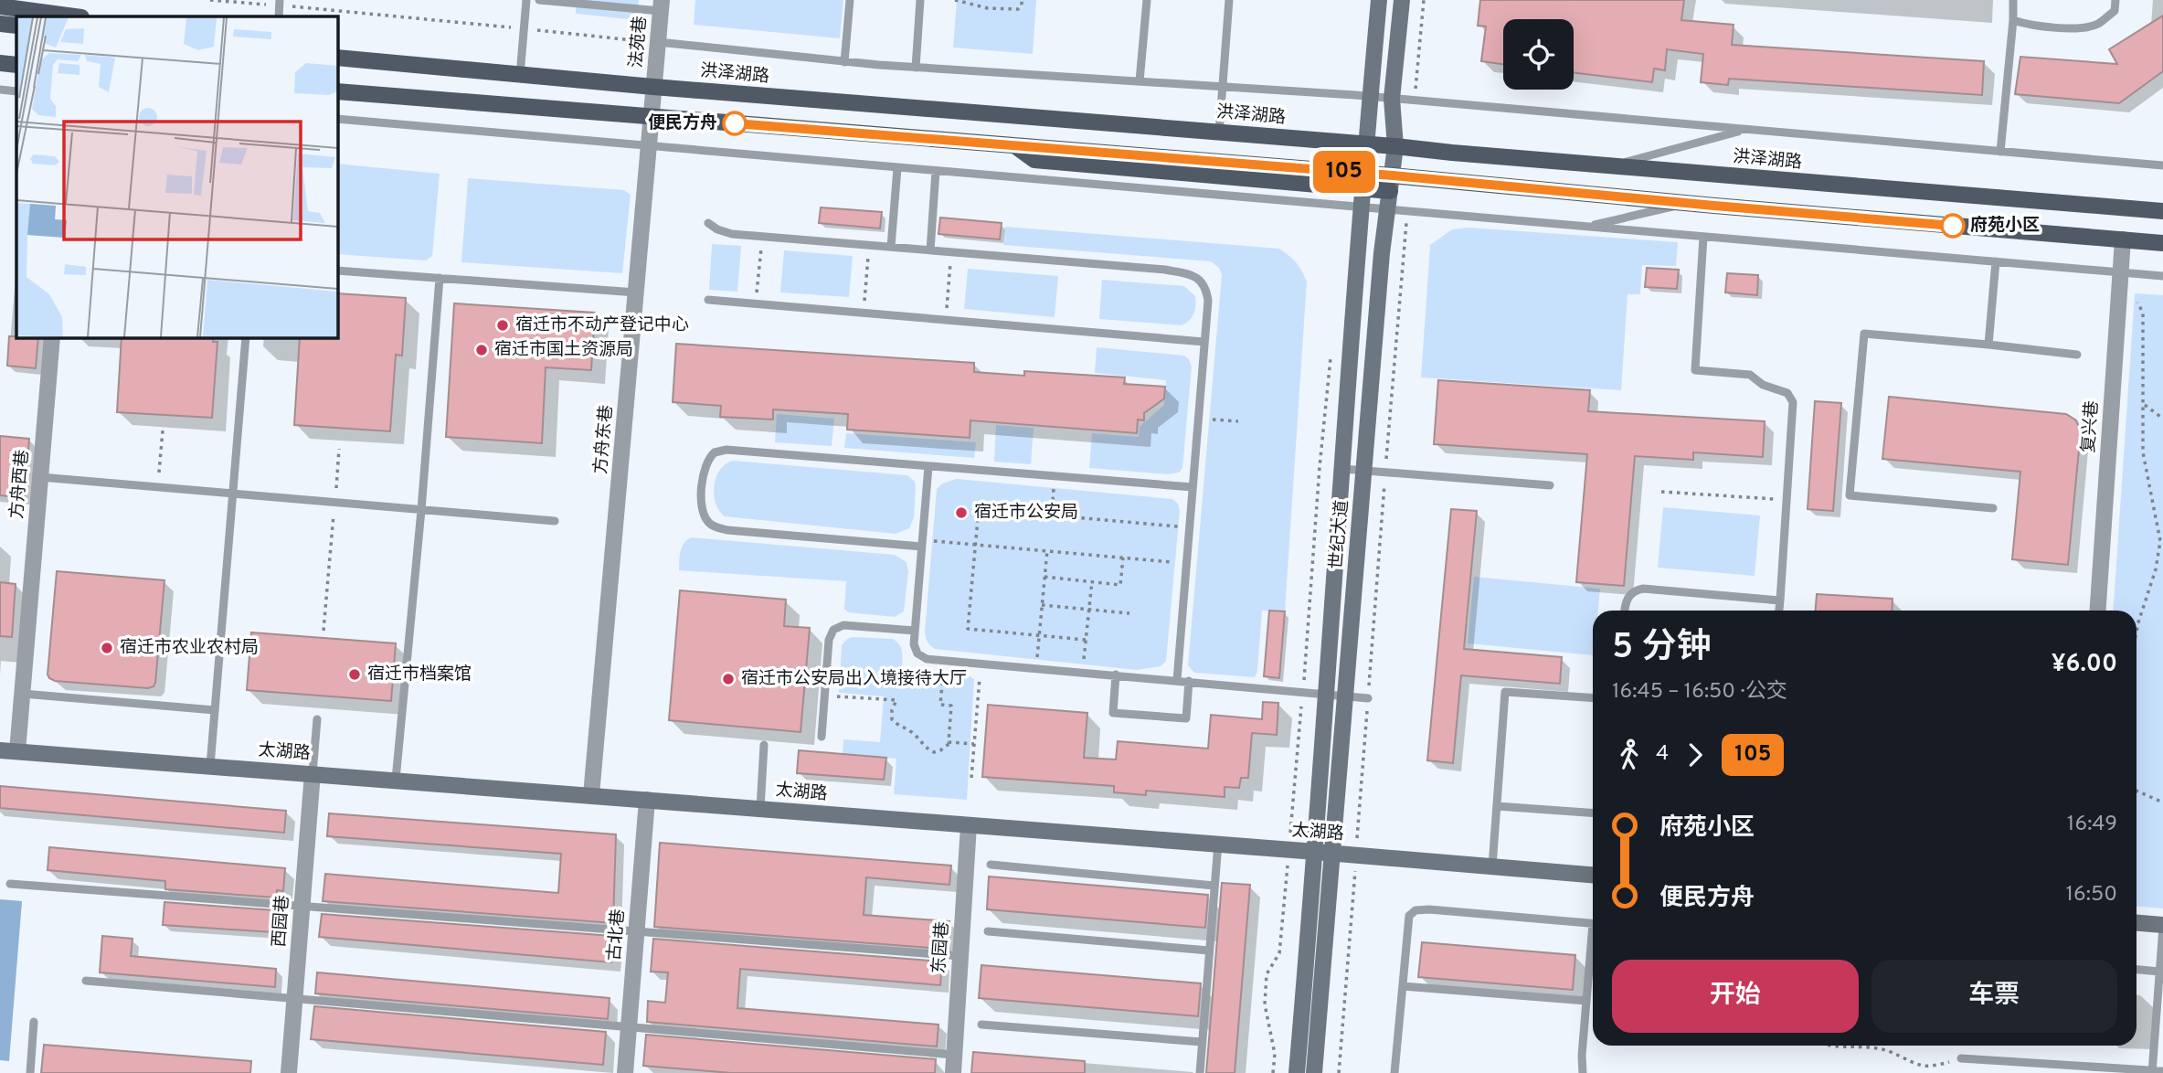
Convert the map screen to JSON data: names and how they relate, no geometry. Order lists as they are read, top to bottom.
{
  "streets": {
    "main road": ["洪泽湖路"],
    "street": [
      "法苑巷",
      "复兴巷",
      "方舟东巷",
      "方舟西巷",
      "世纪大道",
      "太湖路",
      "西园巷",
      "古北巷",
      "东园巷"
    ]
  },
  "crossings": [
    ["法苑巷", "洪泽湖路"],
    ["法苑巷", "方舟东巷"],
    ["洪泽湖路", "方舟东巷"],
    ["洪泽湖路", "世纪大道"],
    ["方舟东巷", "太湖路"],
    ["方舟西巷", "太湖路"],
    ["世纪大道", "太湖路"],
    ["太湖路", "西园巷"],
    ["太湖路", "古北巷"],
    ["太湖路", "东园巷"]
  ],
  "places": [
    "便民方舟",
    "府苑小区",
    "宿迁市不动产登记中心",
    "宿迁市国土资源局",
    "宿迁市公安局",
    "宿迁市农业农村局",
    "宿迁市档案馆",
    "宿迁市公安局出入境接待大厅"
  ],
  "lines": ["bus line 105"],
  "page": {
    "on_map": "105",
    "heading": ["5 分钟", "16:45 – 16:50 · 公交", "¥6.00"],
    "legs": ["4", "105"],
    "list": [
      {
        "name": "府苑小区",
        "value": "16:49"
      },
      {
        "name": "便民方舟",
        "value": "16:50"
      }
    ],
    "buttons": ["开始", "车票"]
  }
}
